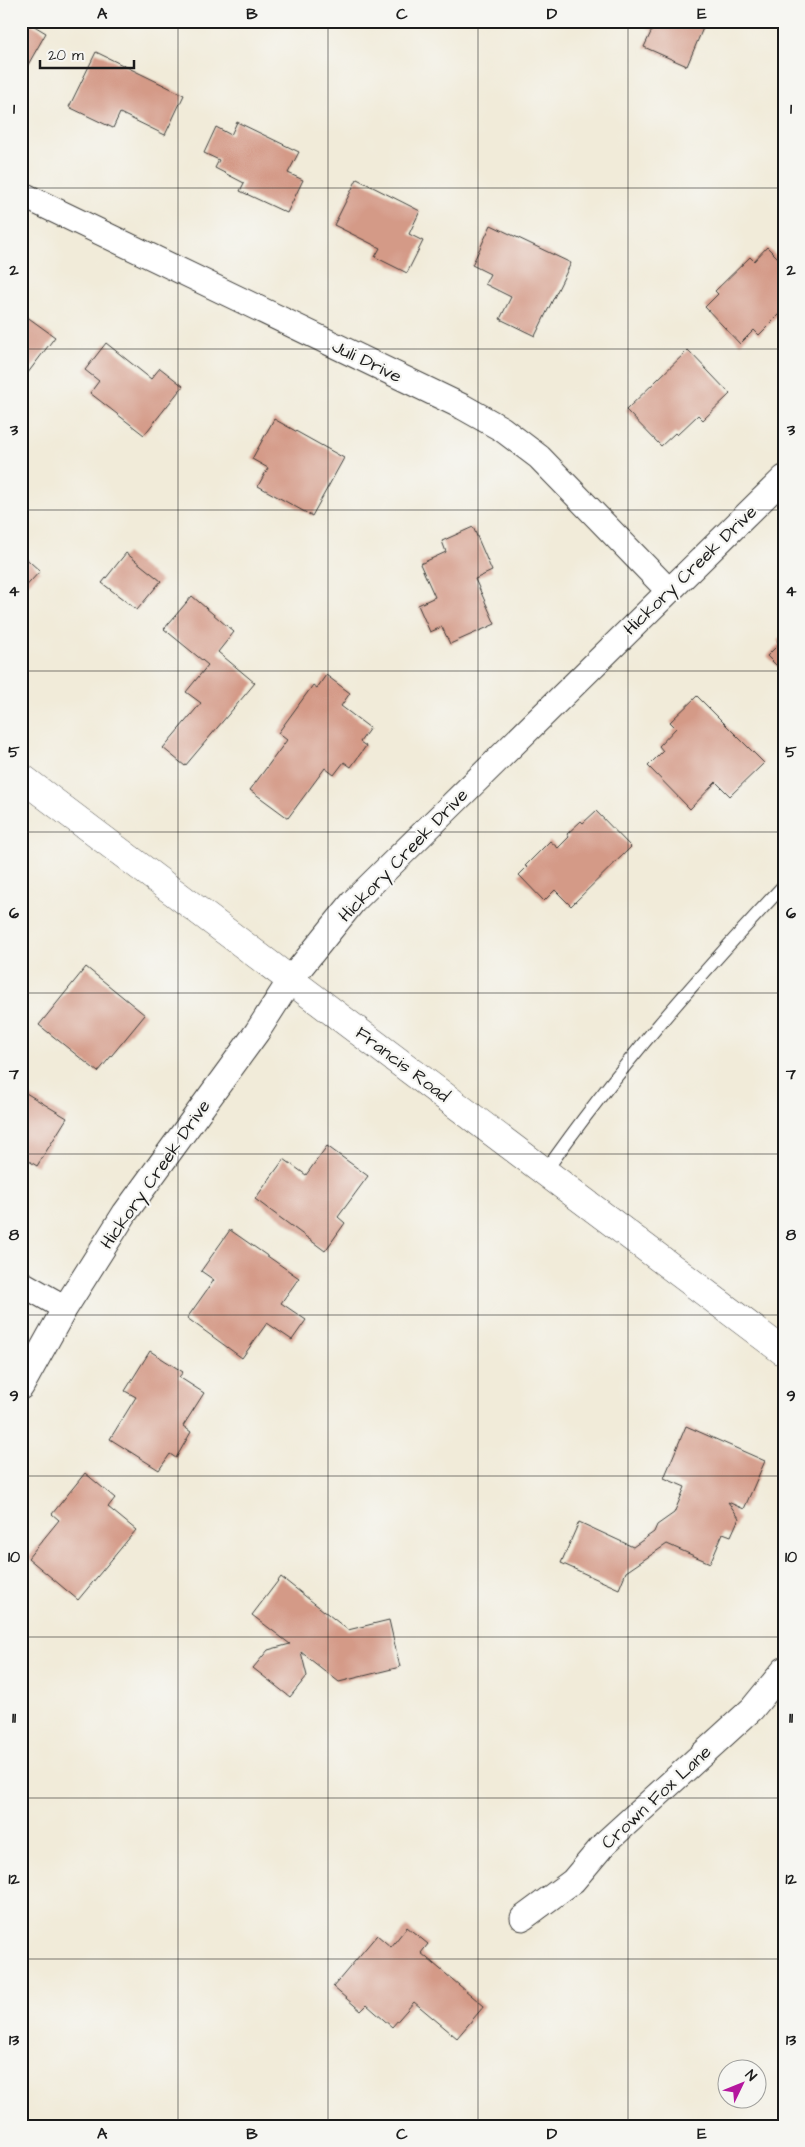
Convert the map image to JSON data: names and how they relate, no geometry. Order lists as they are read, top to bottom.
{
  "streets": {
    "street": [
      "Juli Drive",
      "Hickory Creek Drive",
      "Francis Road",
      "Crown Fox Lane"
    ]
  },
  "crossings": [
    ["Juli Drive", "Hickory Creek Drive"],
    ["Hickory Creek Drive", "Francis Road"]
  ],
  "scale_bar": "20 m",
  "north": "top right",
  "grid": {
    "columns": [
      "A",
      "B",
      "C",
      "D",
      "E"
    ],
    "rows": [
      "1",
      "2",
      "3",
      "4",
      "5",
      "6",
      "7",
      "8",
      "9",
      "10",
      "11",
      "12",
      "13"
    ]
  }
}
